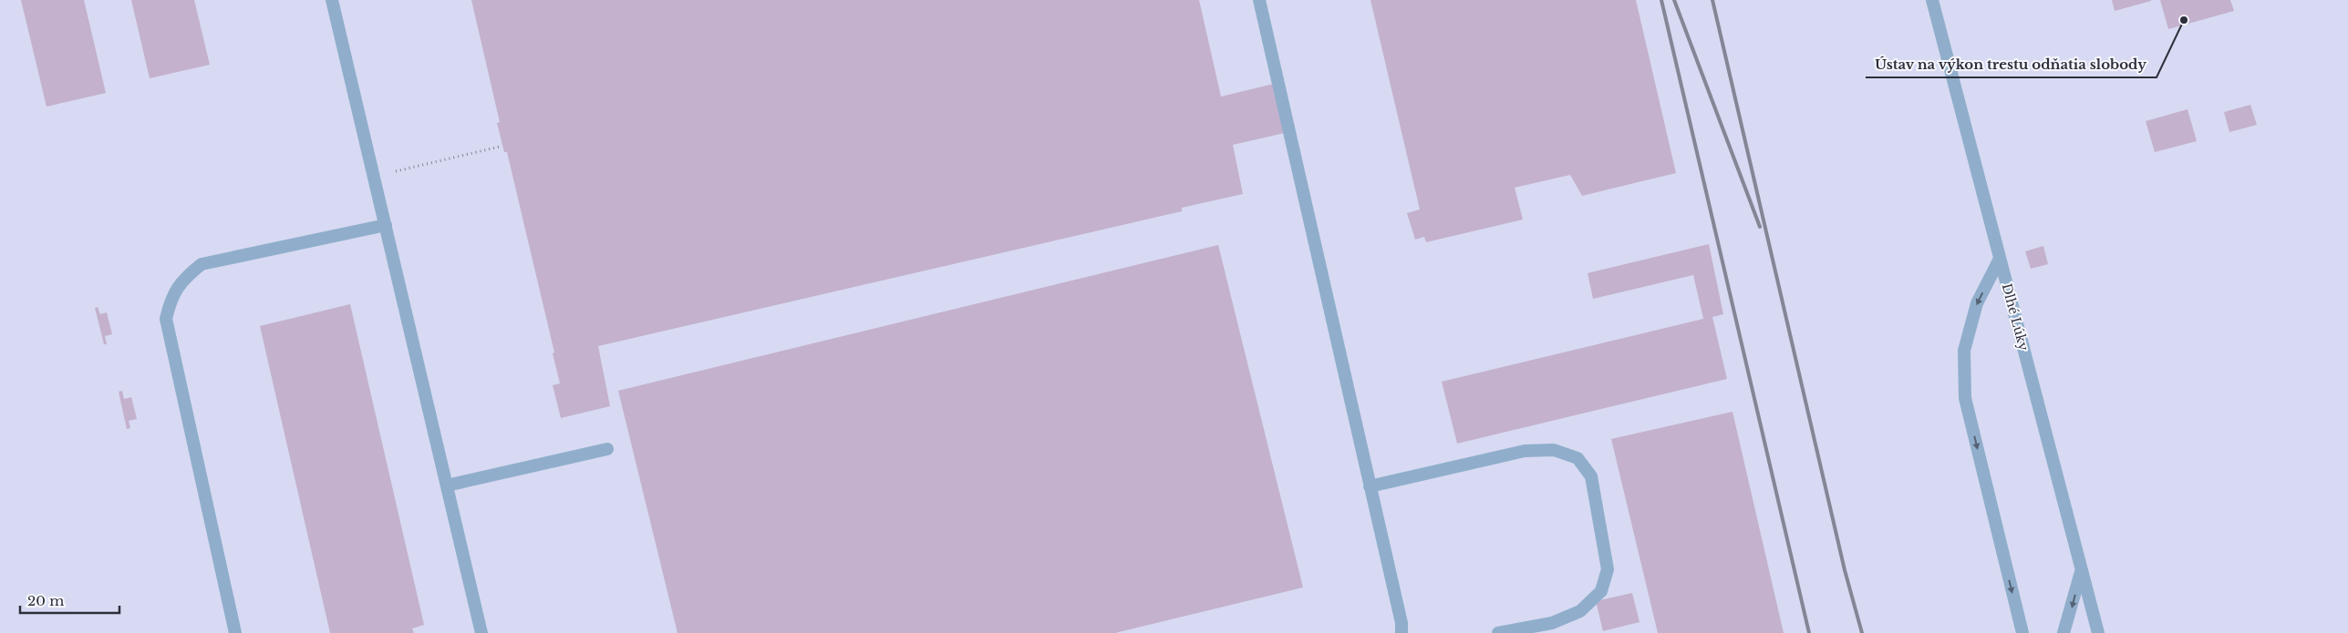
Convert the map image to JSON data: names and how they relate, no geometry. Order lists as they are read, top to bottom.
{
  "streets": {
    "lane": ["Dlhé Lúky"]
  },
  "places": ["Ústav na výkon trestu odňatia slobody"],
  "scale_bar": "20 m"
}
